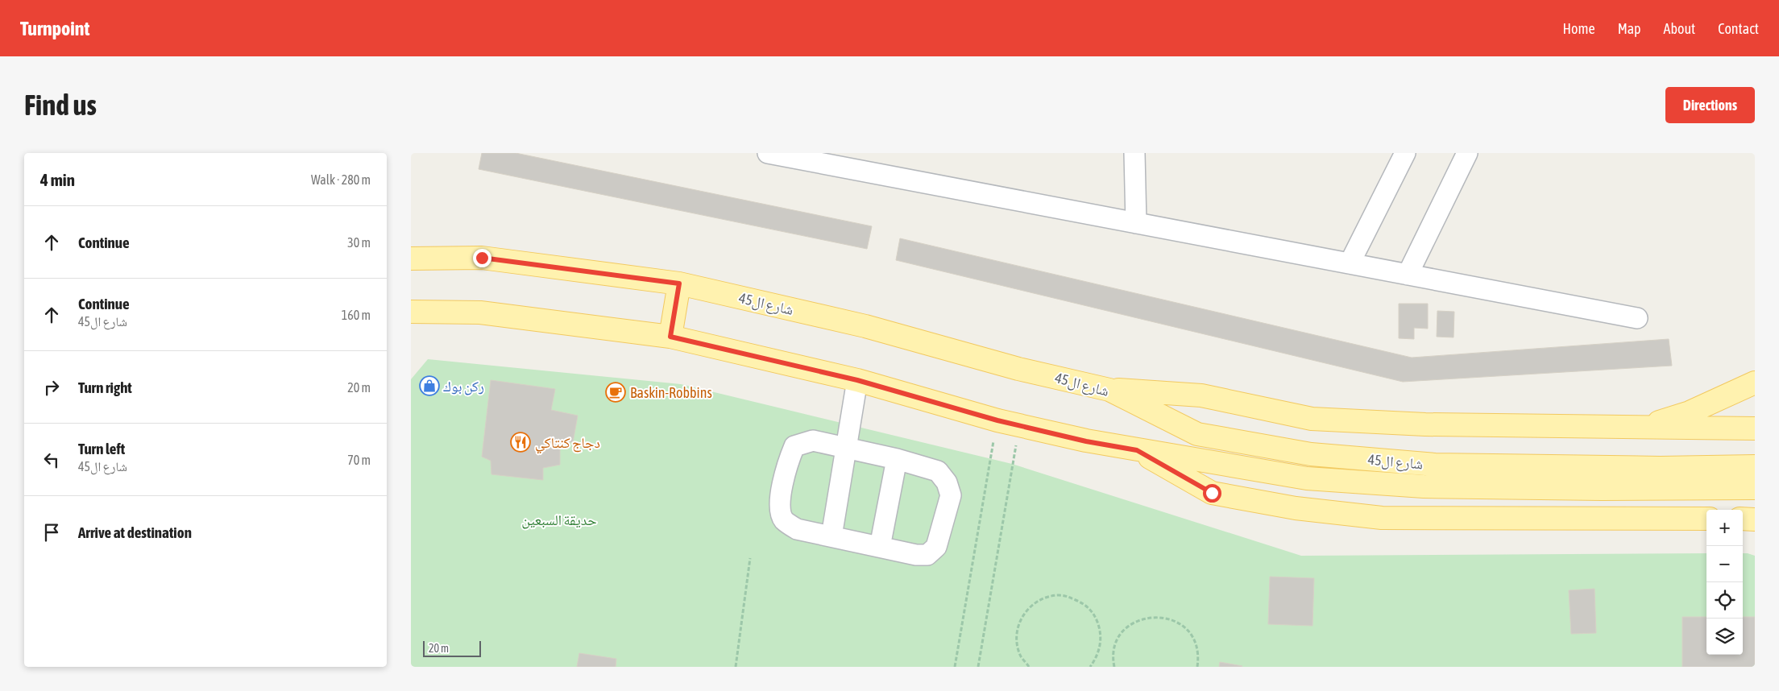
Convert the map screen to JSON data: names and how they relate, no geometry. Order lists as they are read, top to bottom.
{
  "streets": {
    "main road": ["شارع ال45"]
  },
  "parks": ["حديقة السبعين"],
  "places": {
    "shop": ["ركن بوك"],
    "cafe": ["Baskin-Robbins"],
    "restaurant": ["دجاج كنتاكي"]
  },
  "scale_bar": "20 m",
  "page": {
    "header": "Turnpoint",
    "nav": [
      "Home",
      "Map",
      "About",
      "Contact"
    ],
    "buttons": "Directions",
    "title": "Find us",
    "heading": ["4 min", "Walk · 280 m"],
    "list": [
      ["Continue", "30 m"],
      ["Continue", "شارع ال45", "160 m"],
      ["Turn right", "20 m"],
      ["Turn left", "شارع ال45", "70 m"],
      "Arrive at destination"
    ],
    "map_buttons": ["+", "−"],
    "scale": "20 m"
  }
}
